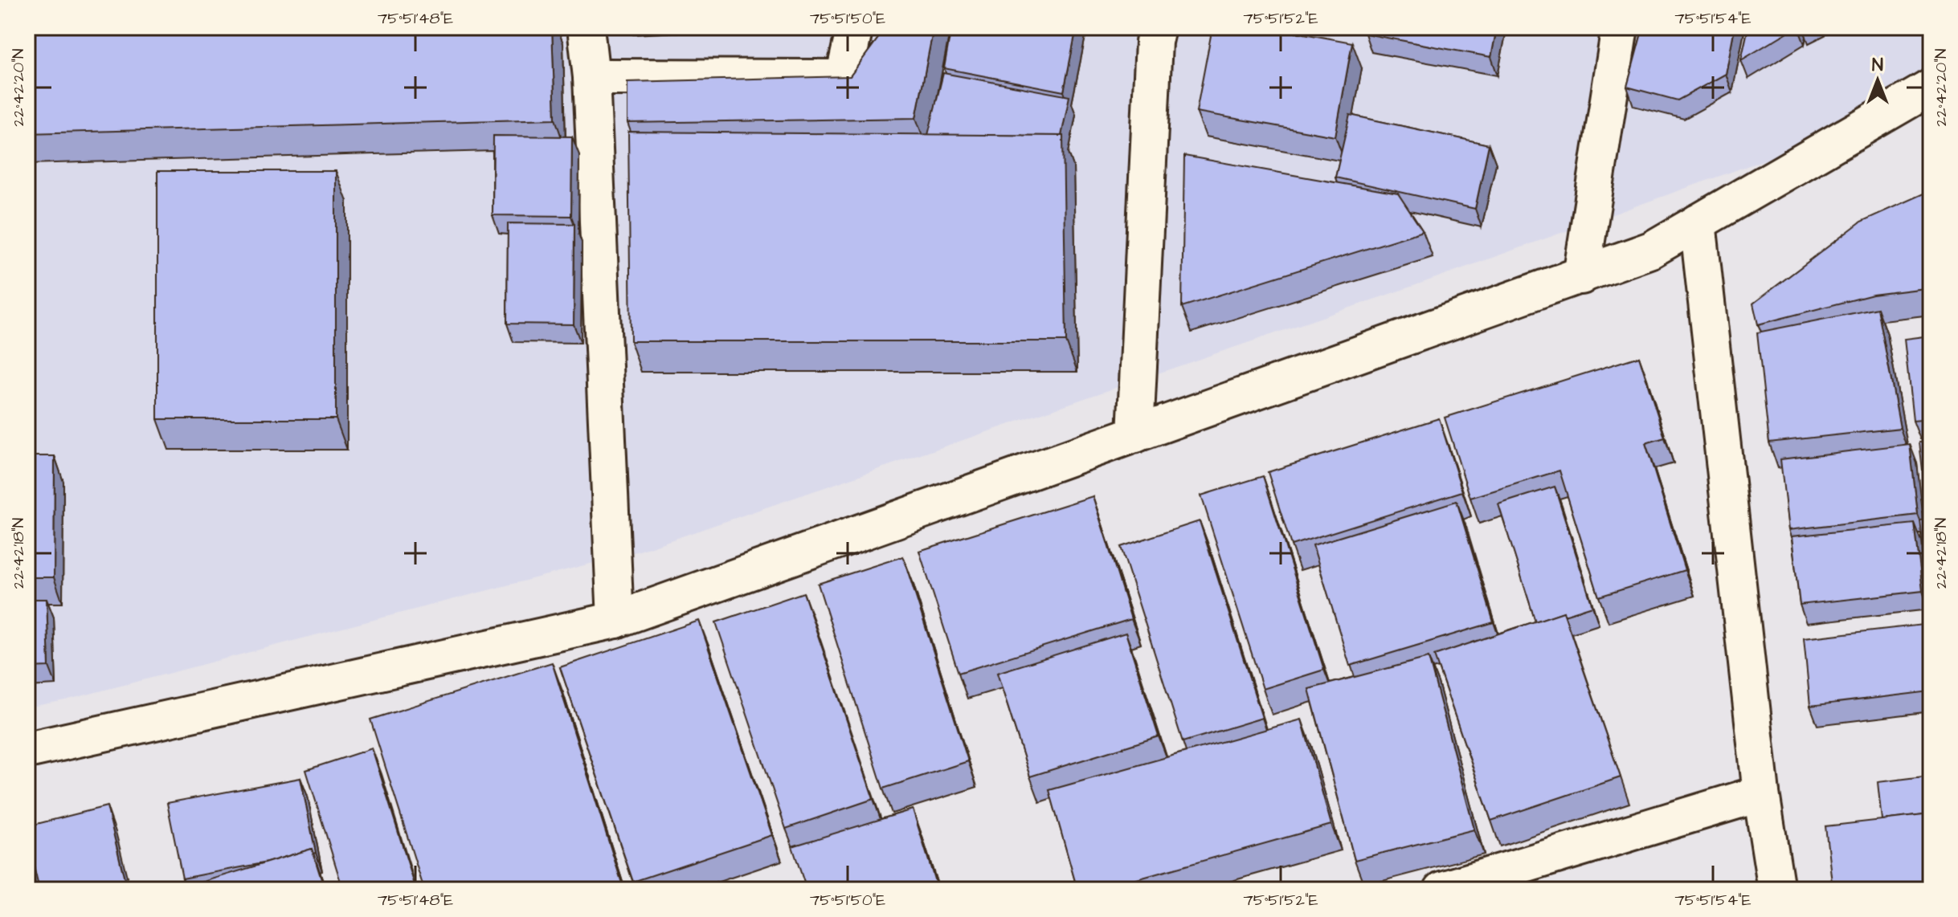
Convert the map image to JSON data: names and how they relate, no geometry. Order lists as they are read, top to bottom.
{
  "north": "top",
  "coordinates": [
    "75°51'48\"E",
    "75°51'50\"E",
    "75°51'52\"E",
    "75°51'54\"E",
    "22°42'20\"N",
    "22°42'18\"N"
  ]
}
